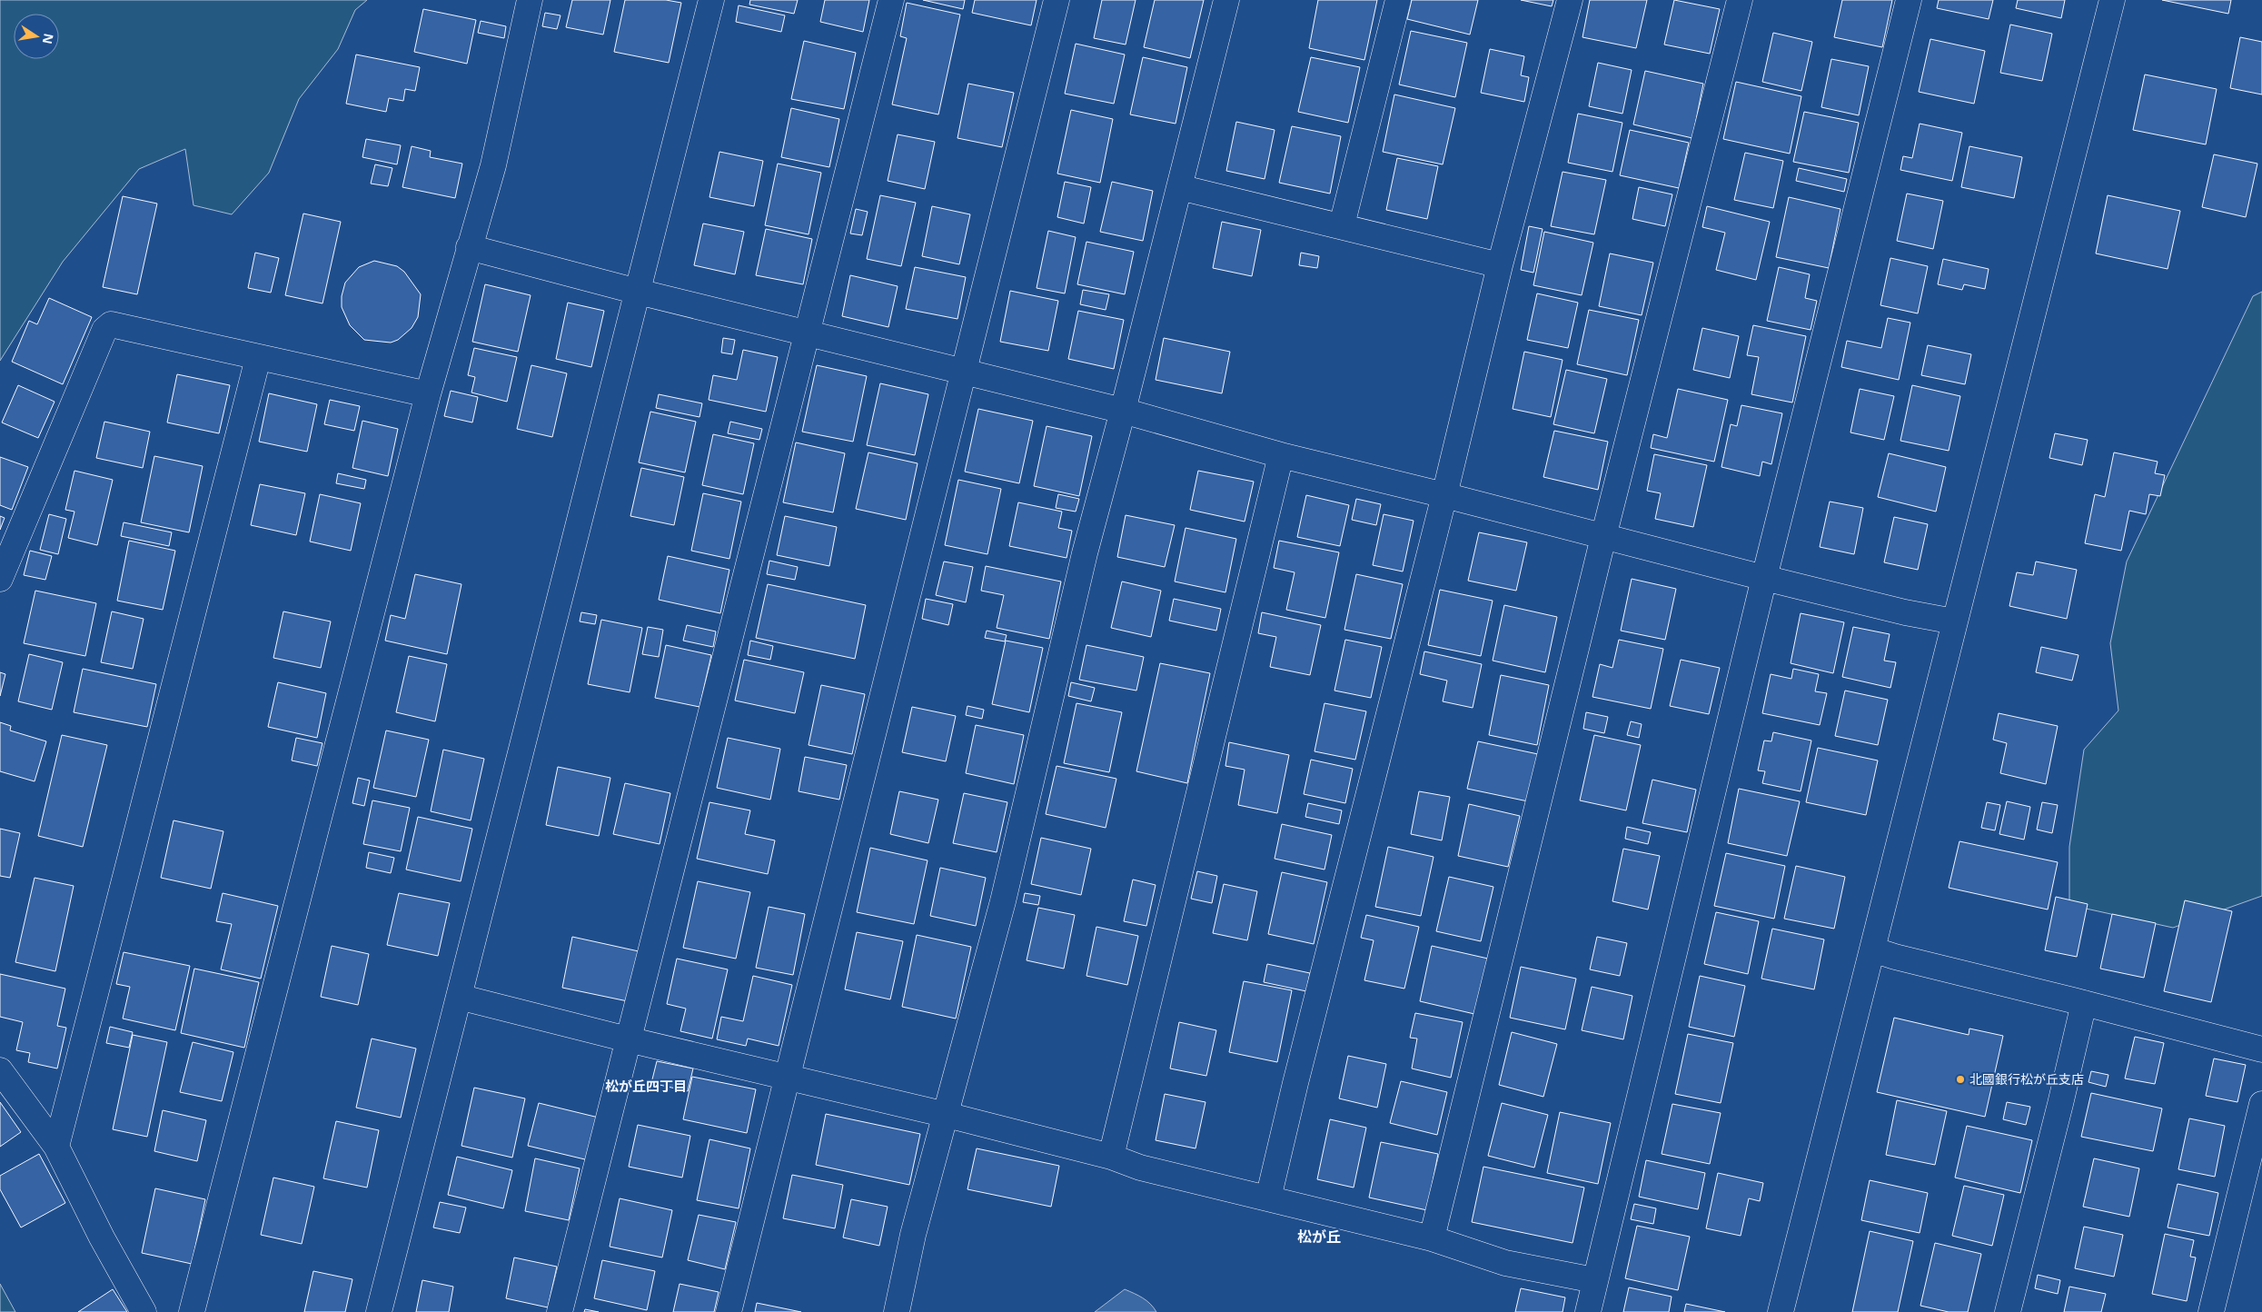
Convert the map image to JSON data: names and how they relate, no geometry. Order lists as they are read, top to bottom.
{
  "districts": ["松が丘四丁目", "松が丘"],
  "places": ["北國銀行松が丘支店"],
  "north": "right"
}
